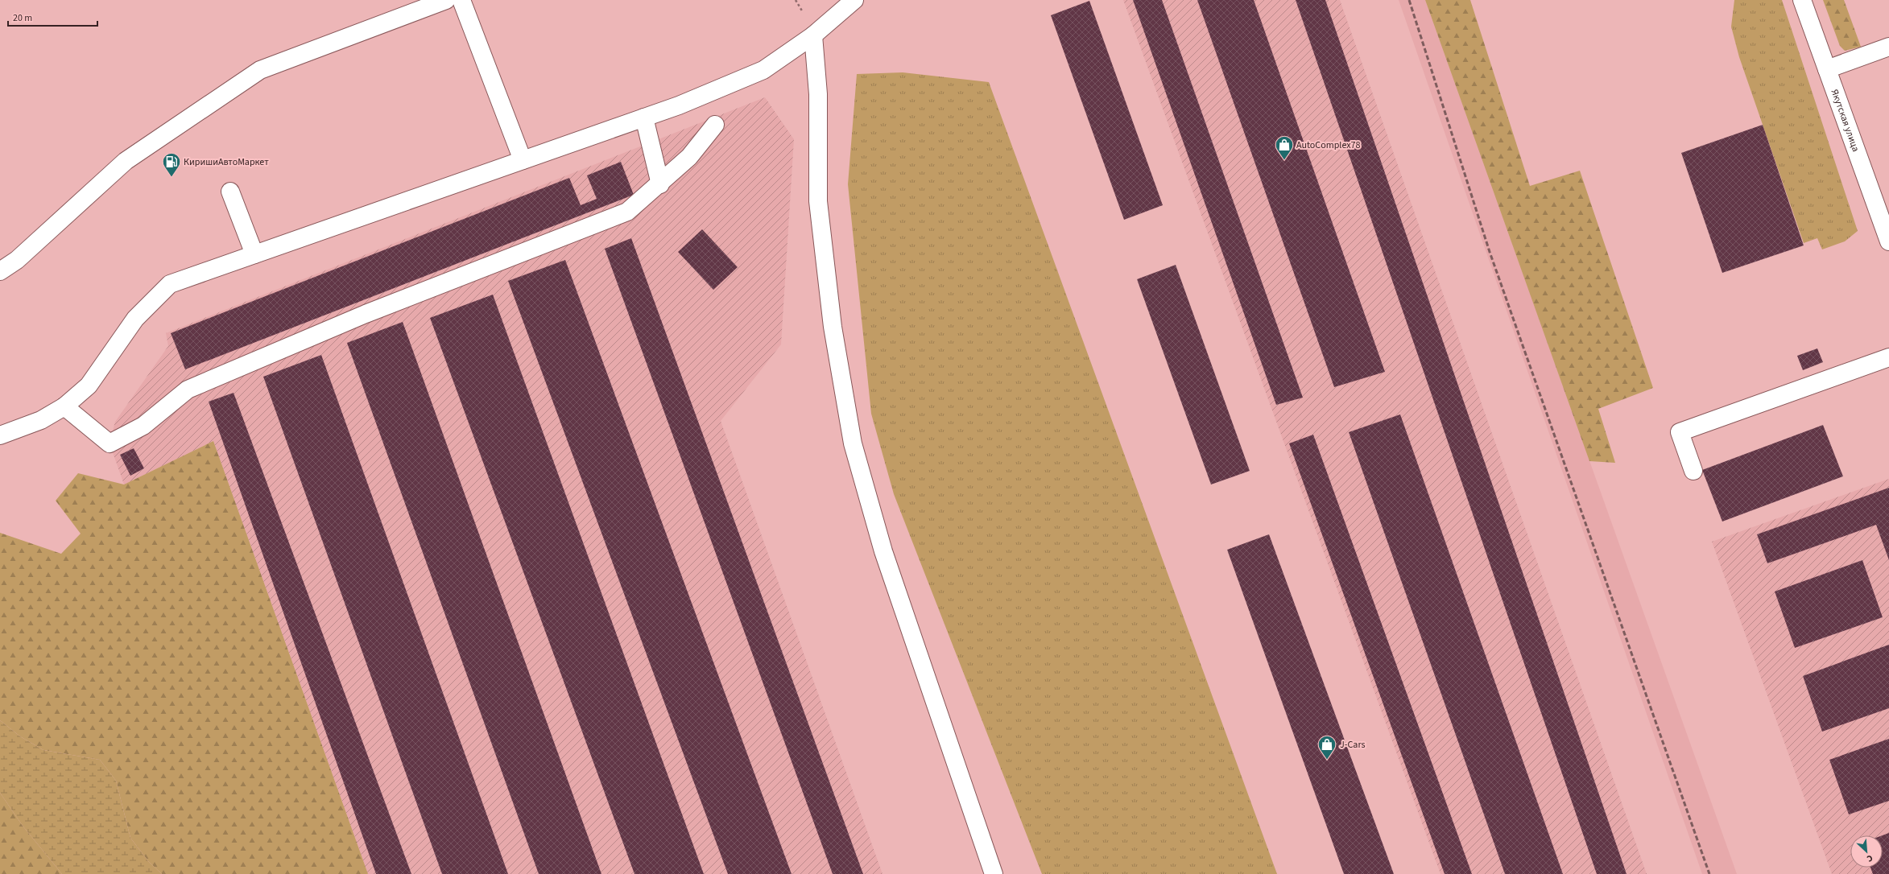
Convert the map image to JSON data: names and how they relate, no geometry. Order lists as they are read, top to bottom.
{
  "streets": {
    "street": ["Якутская улица"]
  },
  "places": {
    "shop": ["AutoComplex78", "J-Cars"],
    "fuel station": ["КиришиАвтоМаркет"]
  },
  "scale_bar": "20 m",
  "north": "bottom right"
}
